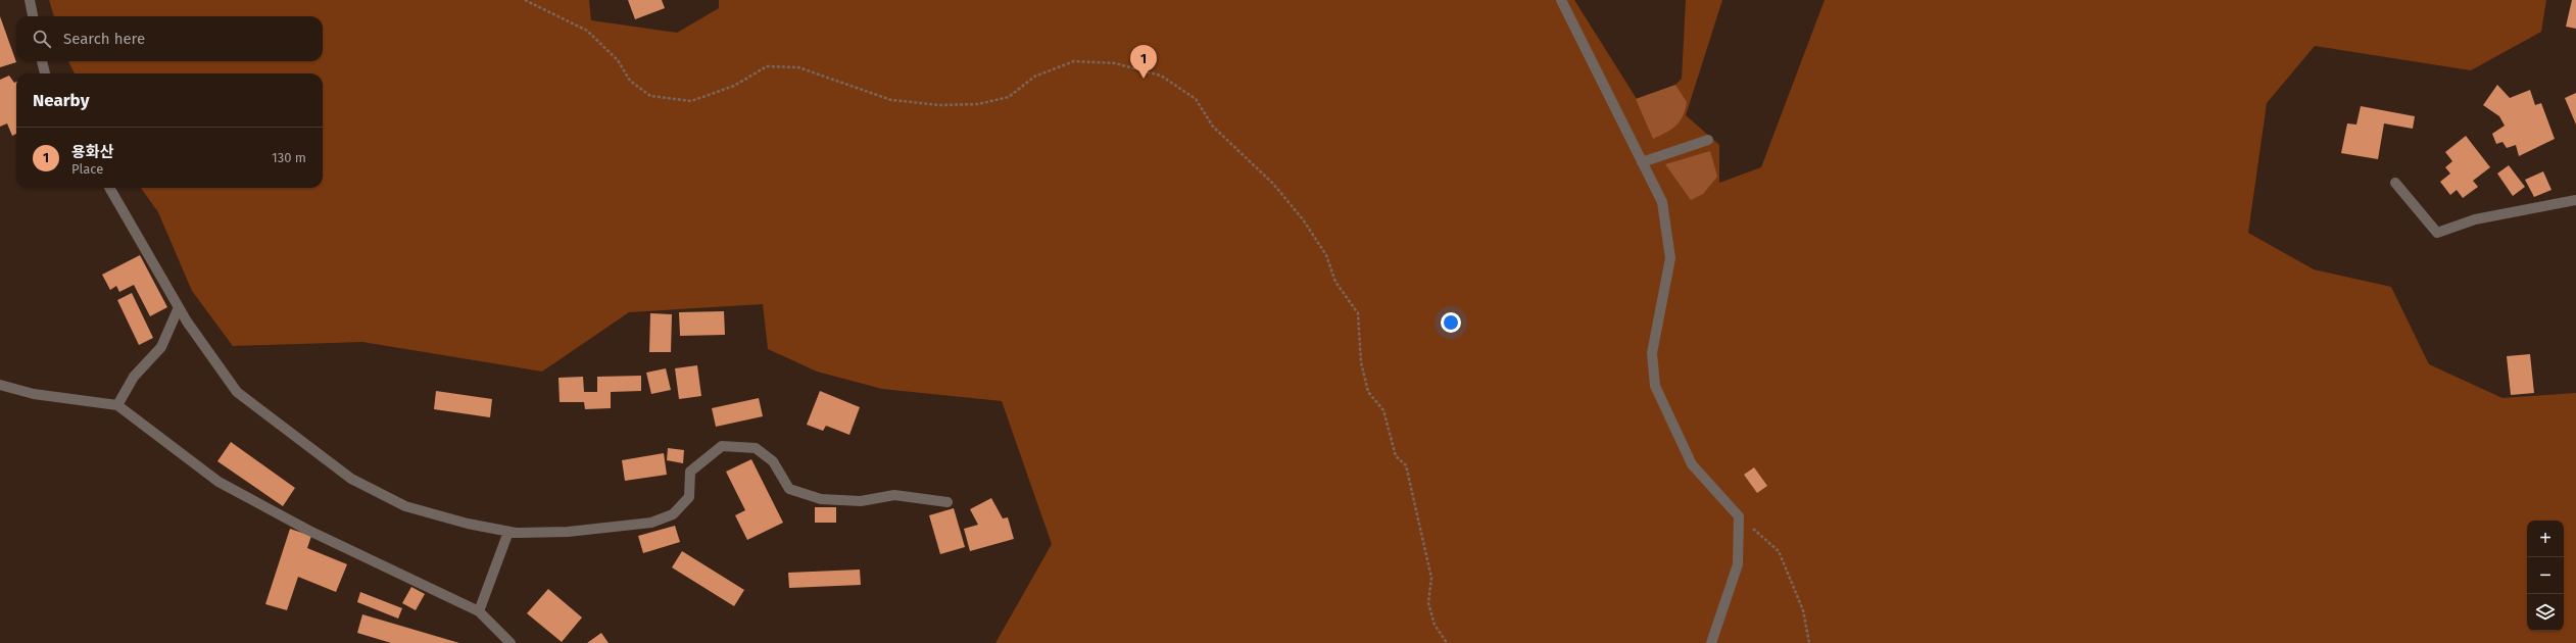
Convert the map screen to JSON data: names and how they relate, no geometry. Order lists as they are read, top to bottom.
{
  "page": {
    "search": "Search here",
    "pins": "1",
    "heading": "Nearby",
    "list": [
      {
        "mark": "1",
        "name": "용화산",
        "note": "Place",
        "value": "130 m"
      }
    ],
    "map_buttons": ["+", "−"]
  }
}
